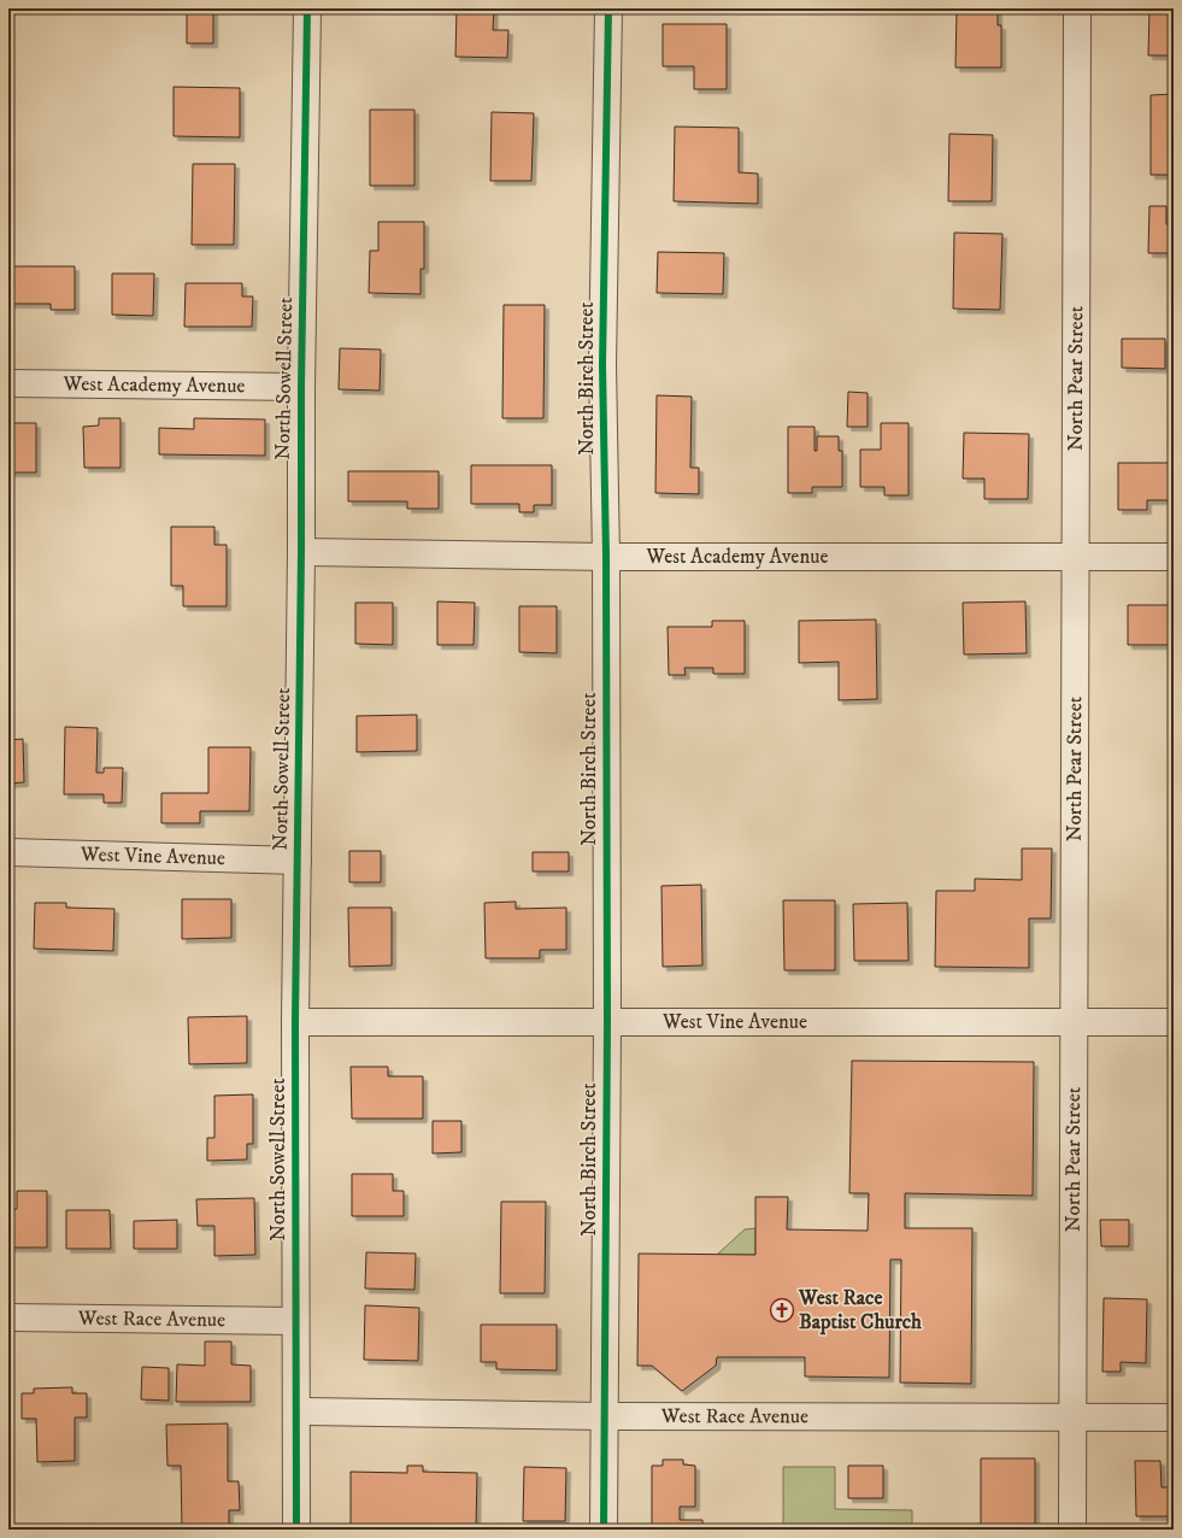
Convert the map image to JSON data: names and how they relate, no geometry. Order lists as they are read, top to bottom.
{
  "streets": {
    "street": [
      "North Sowell Street",
      "North Birch Street",
      "North Pear Street",
      "West Academy Avenue",
      "West Vine Avenue",
      "West Race Avenue"
    ]
  },
  "crossings": [
    ["North Sowell Street", "West Academy Avenue"],
    ["North Sowell Street", "West Vine Avenue"],
    ["North Sowell Street", "West Race Avenue"],
    ["North Birch Street", "West Academy Avenue"],
    ["North Birch Street", "West Vine Avenue"],
    ["North Birch Street", "West Race Avenue"],
    ["North Pear Street", "West Academy Avenue"],
    ["North Pear Street", "West Vine Avenue"],
    ["North Pear Street", "West Race Avenue"]
  ],
  "places": {
    "church": ["West Race Baptist Church"]
  }
}
